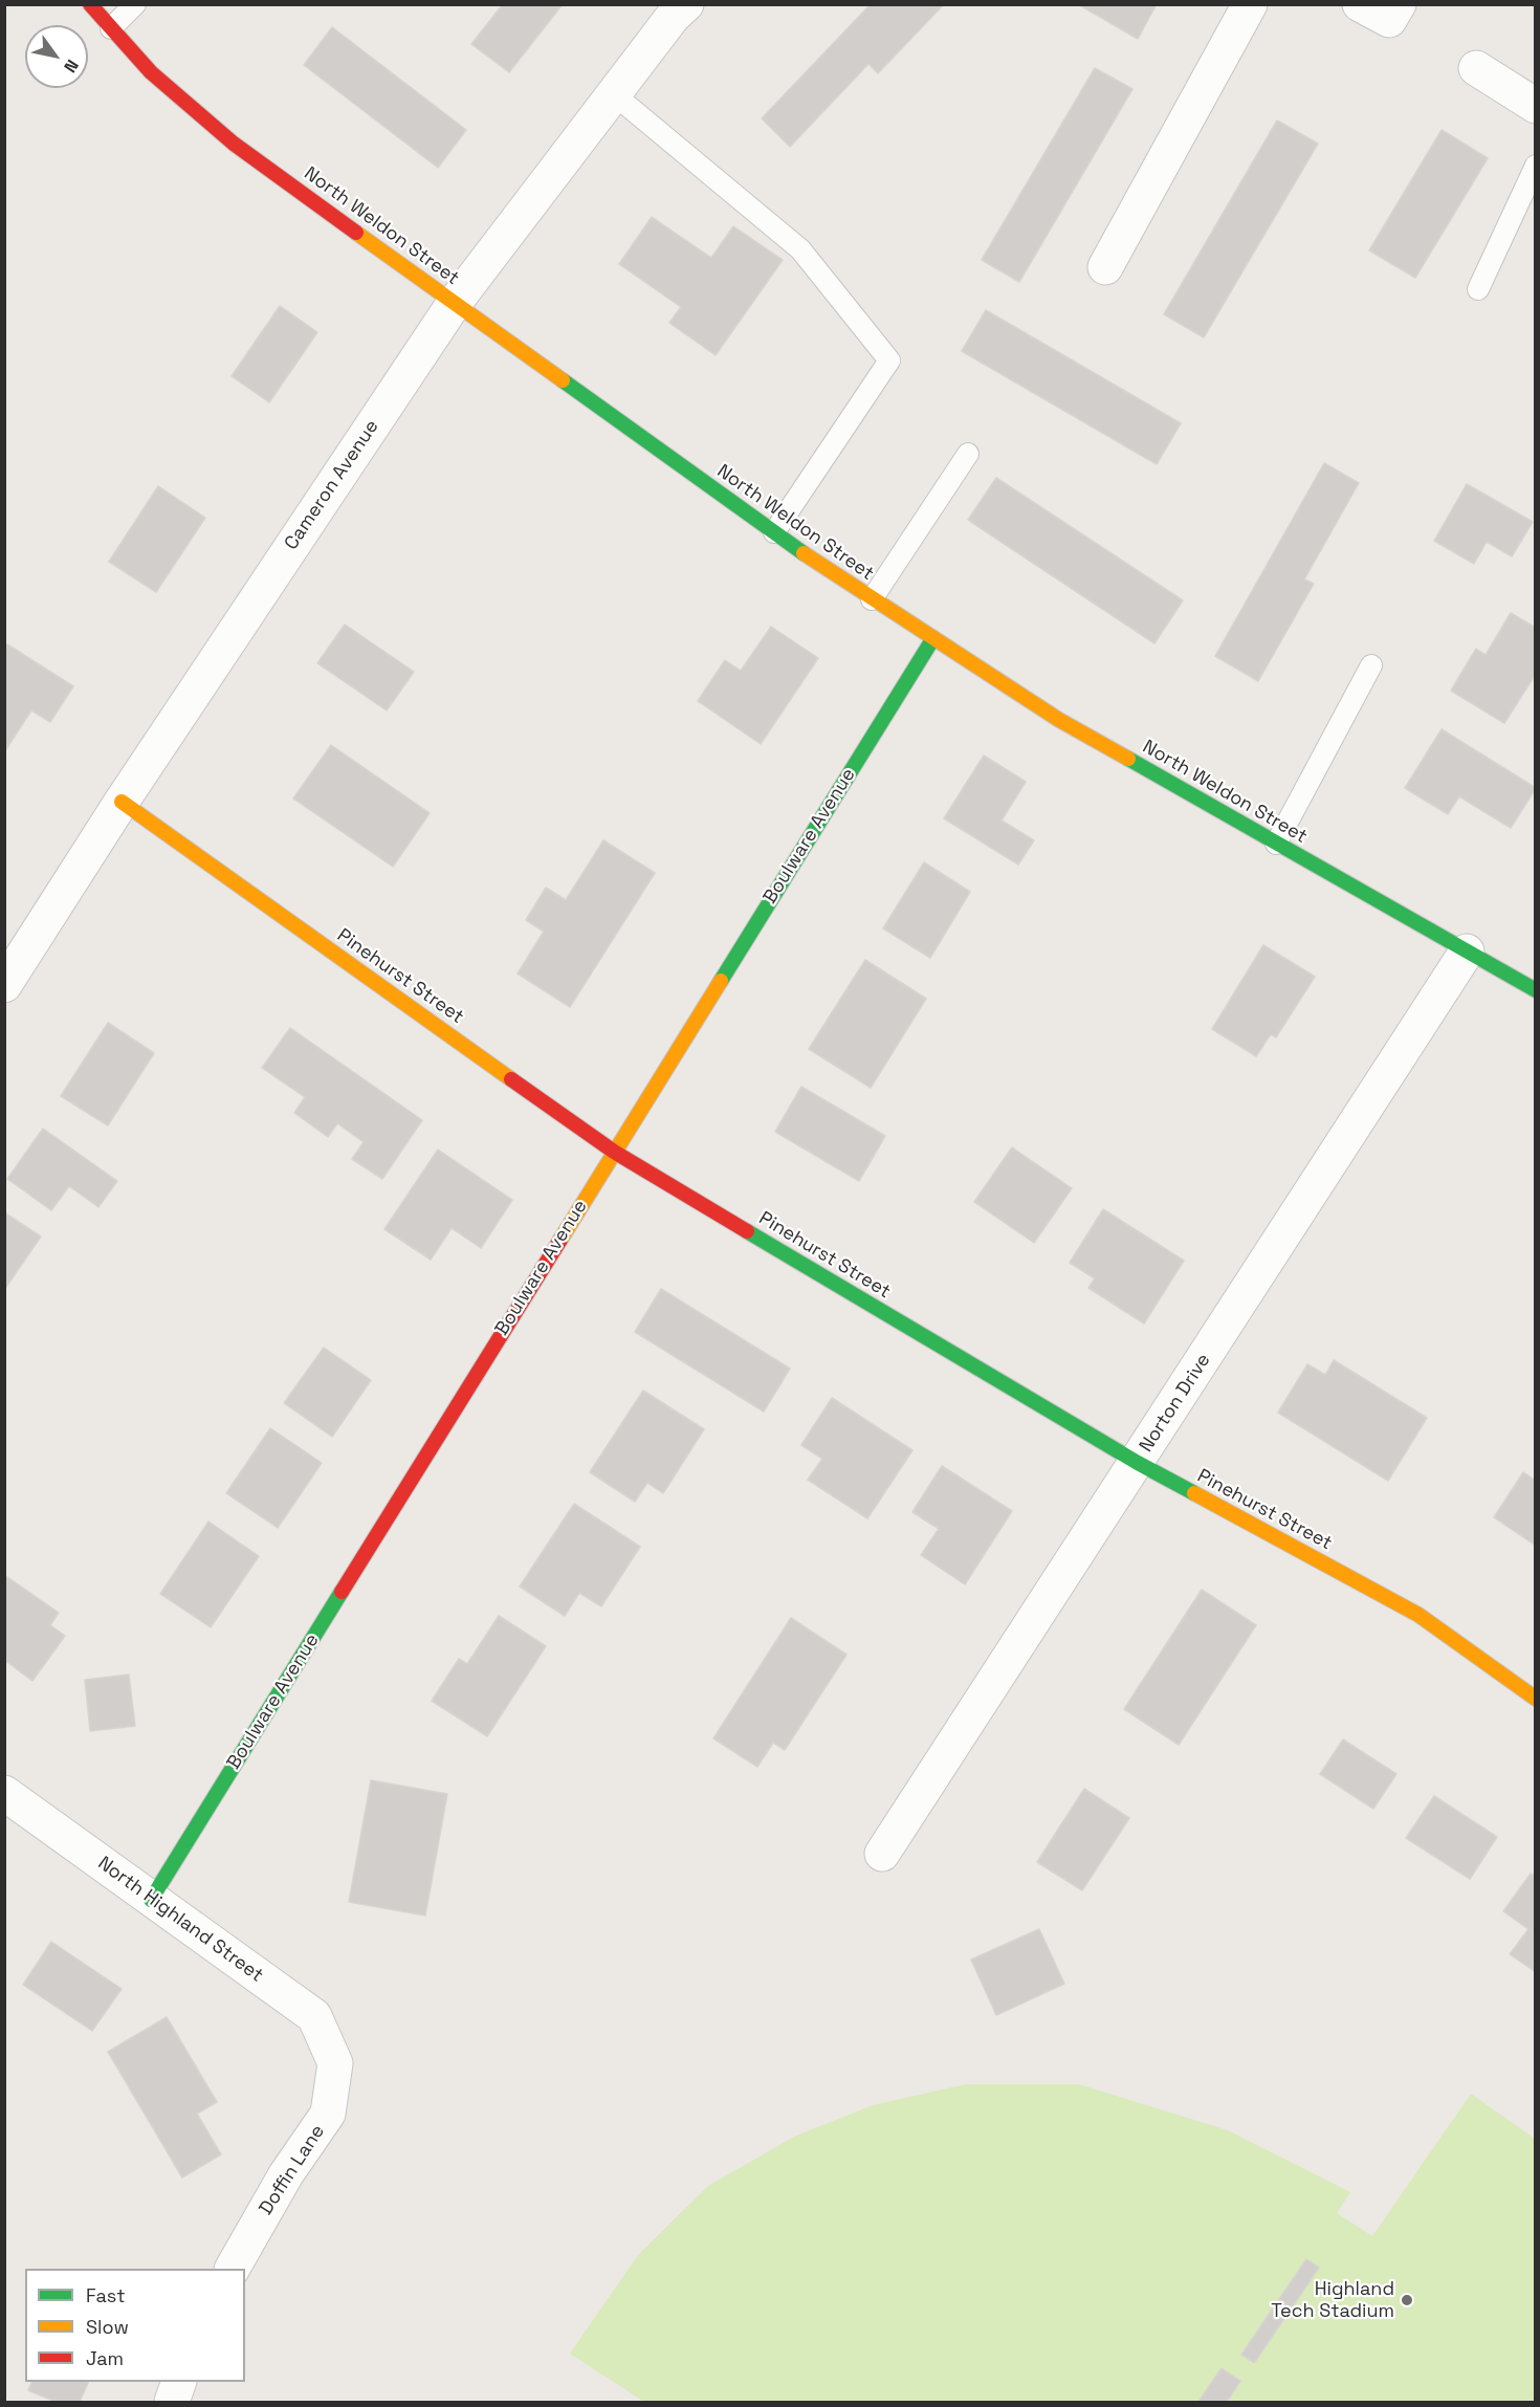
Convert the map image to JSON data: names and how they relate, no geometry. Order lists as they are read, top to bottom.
{
  "streets": {
    "street": [
      "North Weldon Street",
      "Cameron Avenue",
      "Boulware Avenue",
      "Pinehurst Street",
      "Norton Drive",
      "North Highland Street",
      "Doffin Lane"
    ]
  },
  "crossings": [
    ["North Weldon Street", "Cameron Avenue"],
    ["North Weldon Street", "Boulware Avenue"],
    ["North Weldon Street", "Norton Drive"],
    ["Cameron Avenue", "Pinehurst Street"],
    ["Boulware Avenue", "Pinehurst Street"],
    ["Boulware Avenue", "North Highland Street"],
    ["Pinehurst Street", "Norton Drive"],
    ["North Highland Street", "Doffin Lane"]
  ],
  "places": ["Highland Tech Stadium"],
  "legend": ["Fast", "Slow", "Jam"],
  "north": "bottom right"
}
